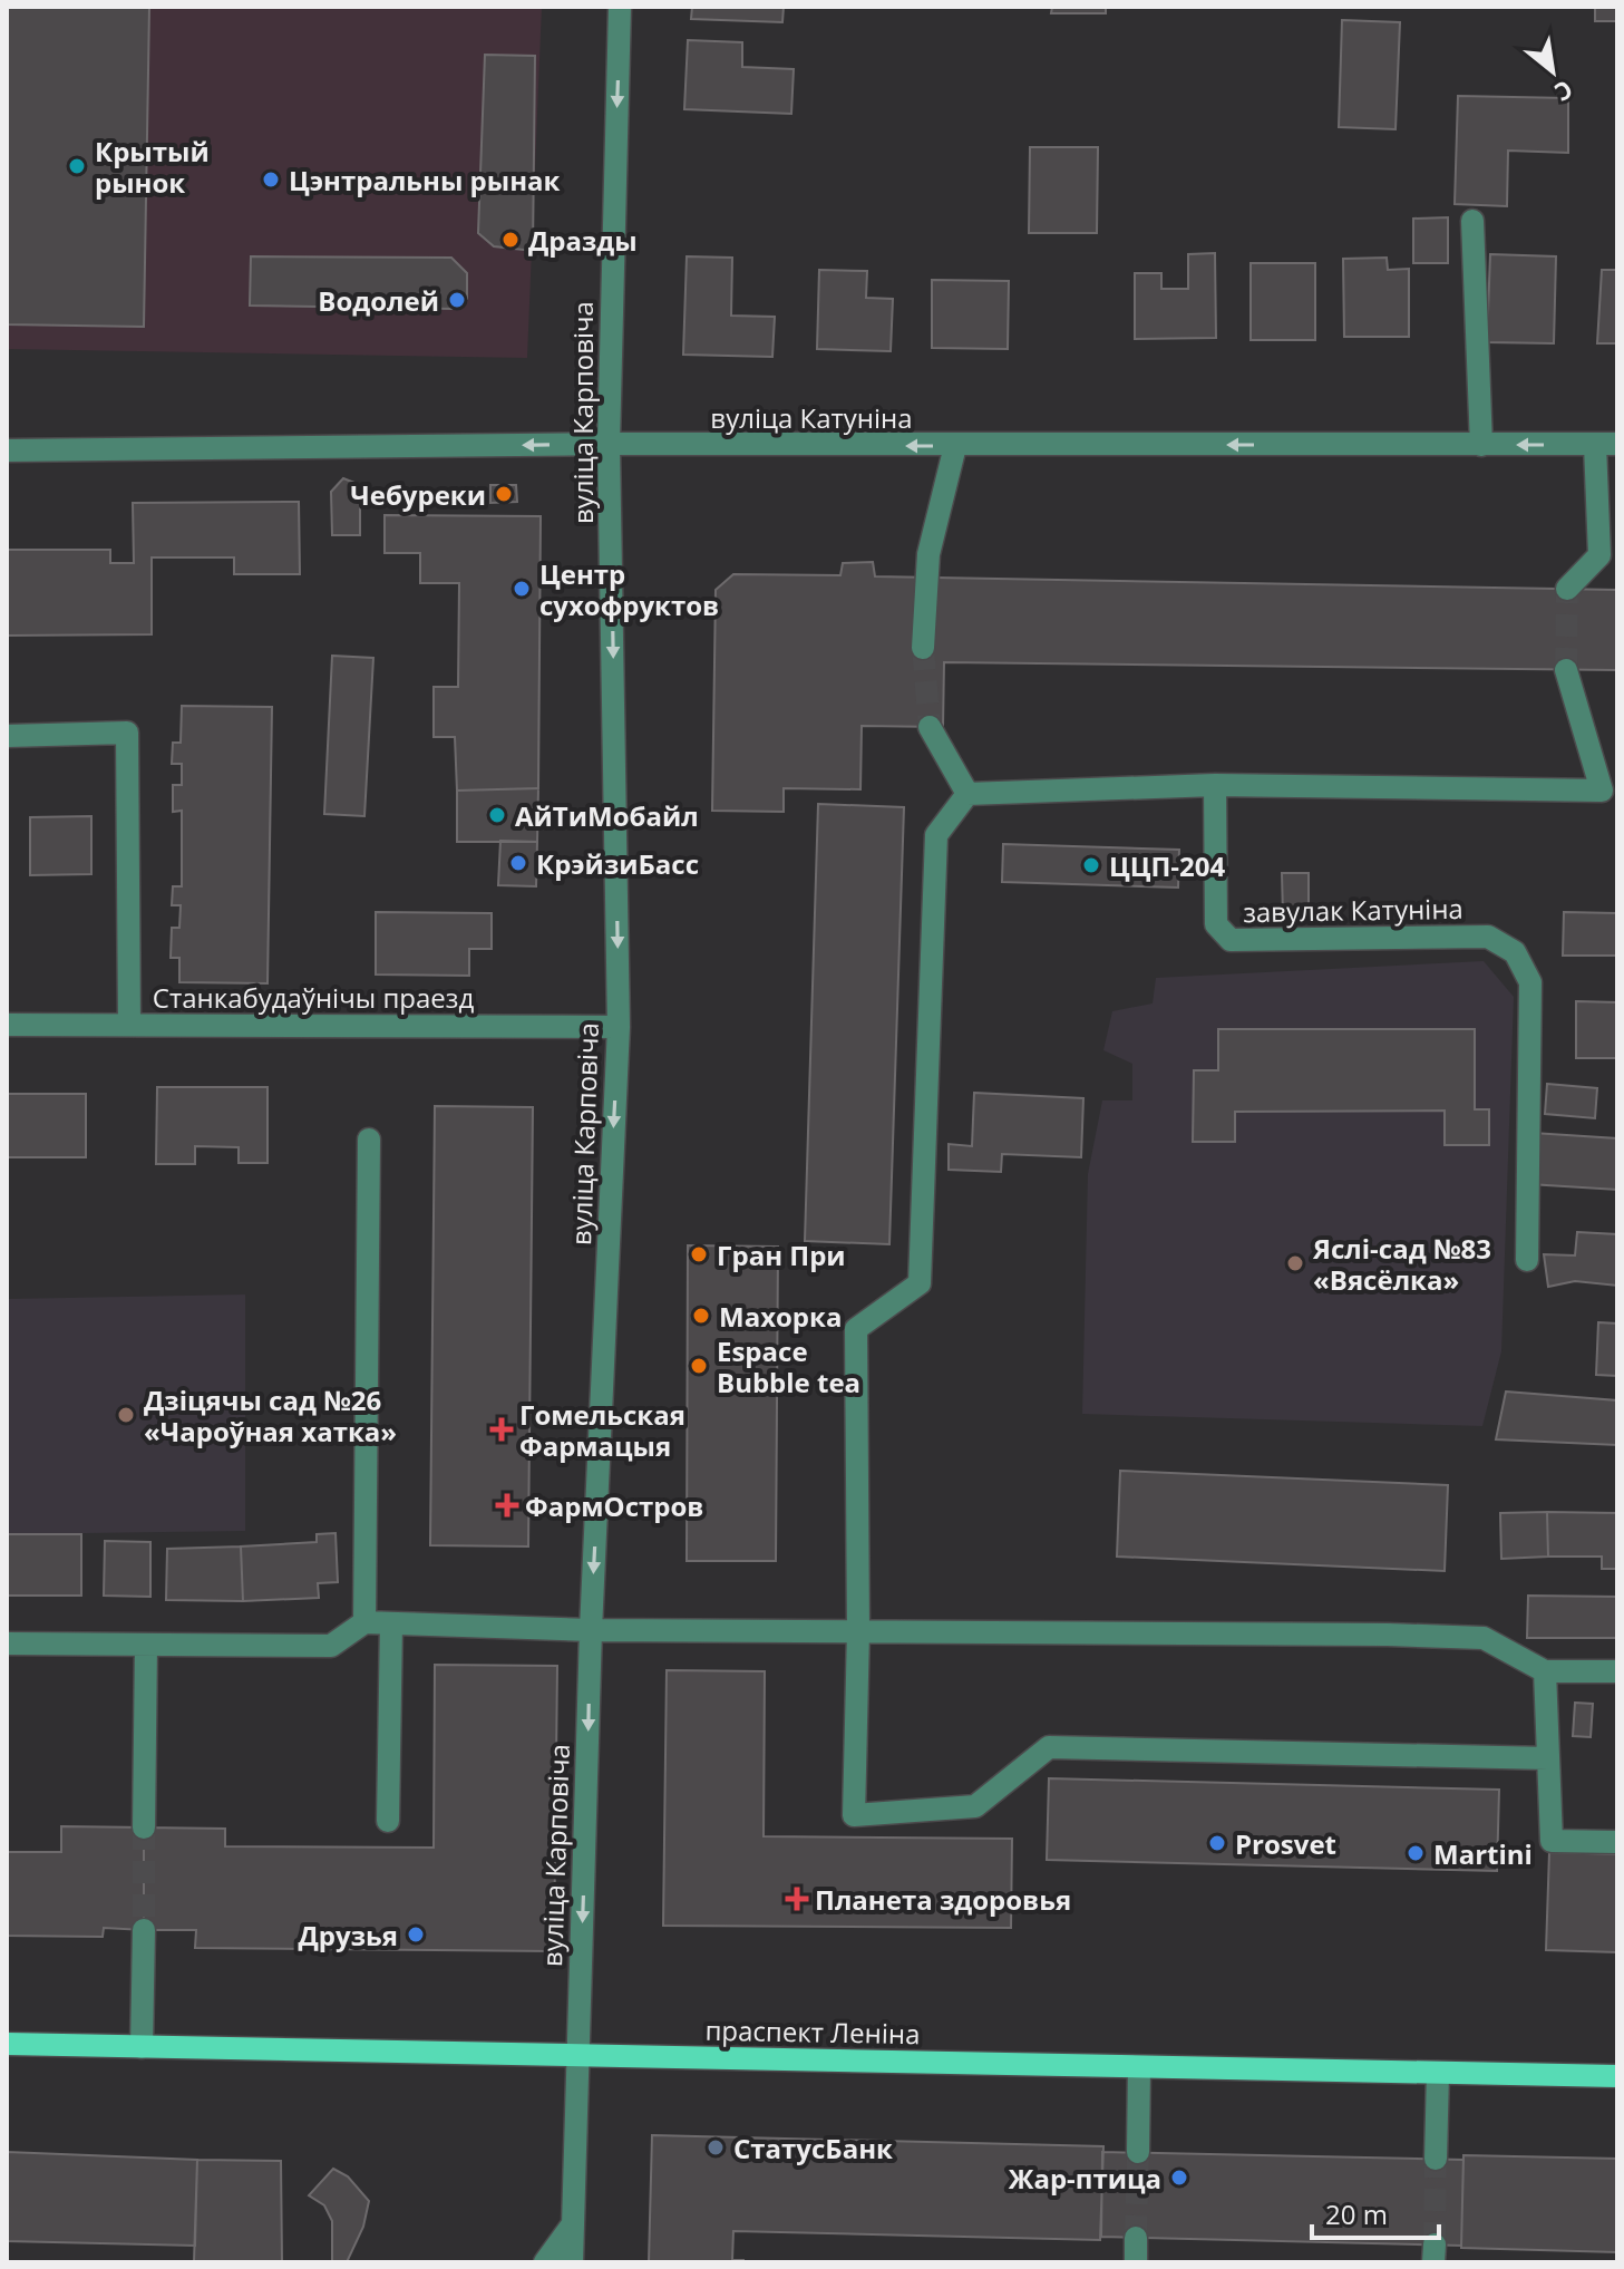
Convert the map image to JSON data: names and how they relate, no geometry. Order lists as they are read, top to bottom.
{
  "streets": {
    "main road": ["праспект Леніна"],
    "street": [
      "вуліца Карповіча",
      "вуліца Катуніна",
      "завулак Катуніна",
      "Станкабудаўнічы праезд"
    ]
  },
  "crossings": [
    ["вуліца Карповіча", "вуліца Катуніна"],
    ["вуліца Карповіча", "Станкабудаўнічы праезд"],
    ["вуліца Карповіча", "праспект Леніна"]
  ],
  "one_way": ["вуліца Карповіча", "вуліца Катуніна"],
  "places": {
    "other": [
      "Крытый рынок",
      "Цэнтральны рынак",
      "Дразды",
      "Водолей",
      "Чебуреки",
      "Центр сухофруктов",
      "АйТиМобайл",
      "КрэйзиБасс",
      "ЦЦП-204",
      "Гран При",
      "Яслі-сад №83 «Вясёлка»",
      "Махорка",
      "Espace Bubble tea",
      "Дзіцячы сад №26 «Чароўная хатка»",
      "Prosvet",
      "Martini",
      "Друзья",
      "СтатусБанк",
      "Жар-птица"
    ],
    "health": ["Гомельская Фармацыя", "ФармОстров", "Планета здоровья"]
  },
  "scale_bar": "20 m",
  "north": "bottom right"
}
